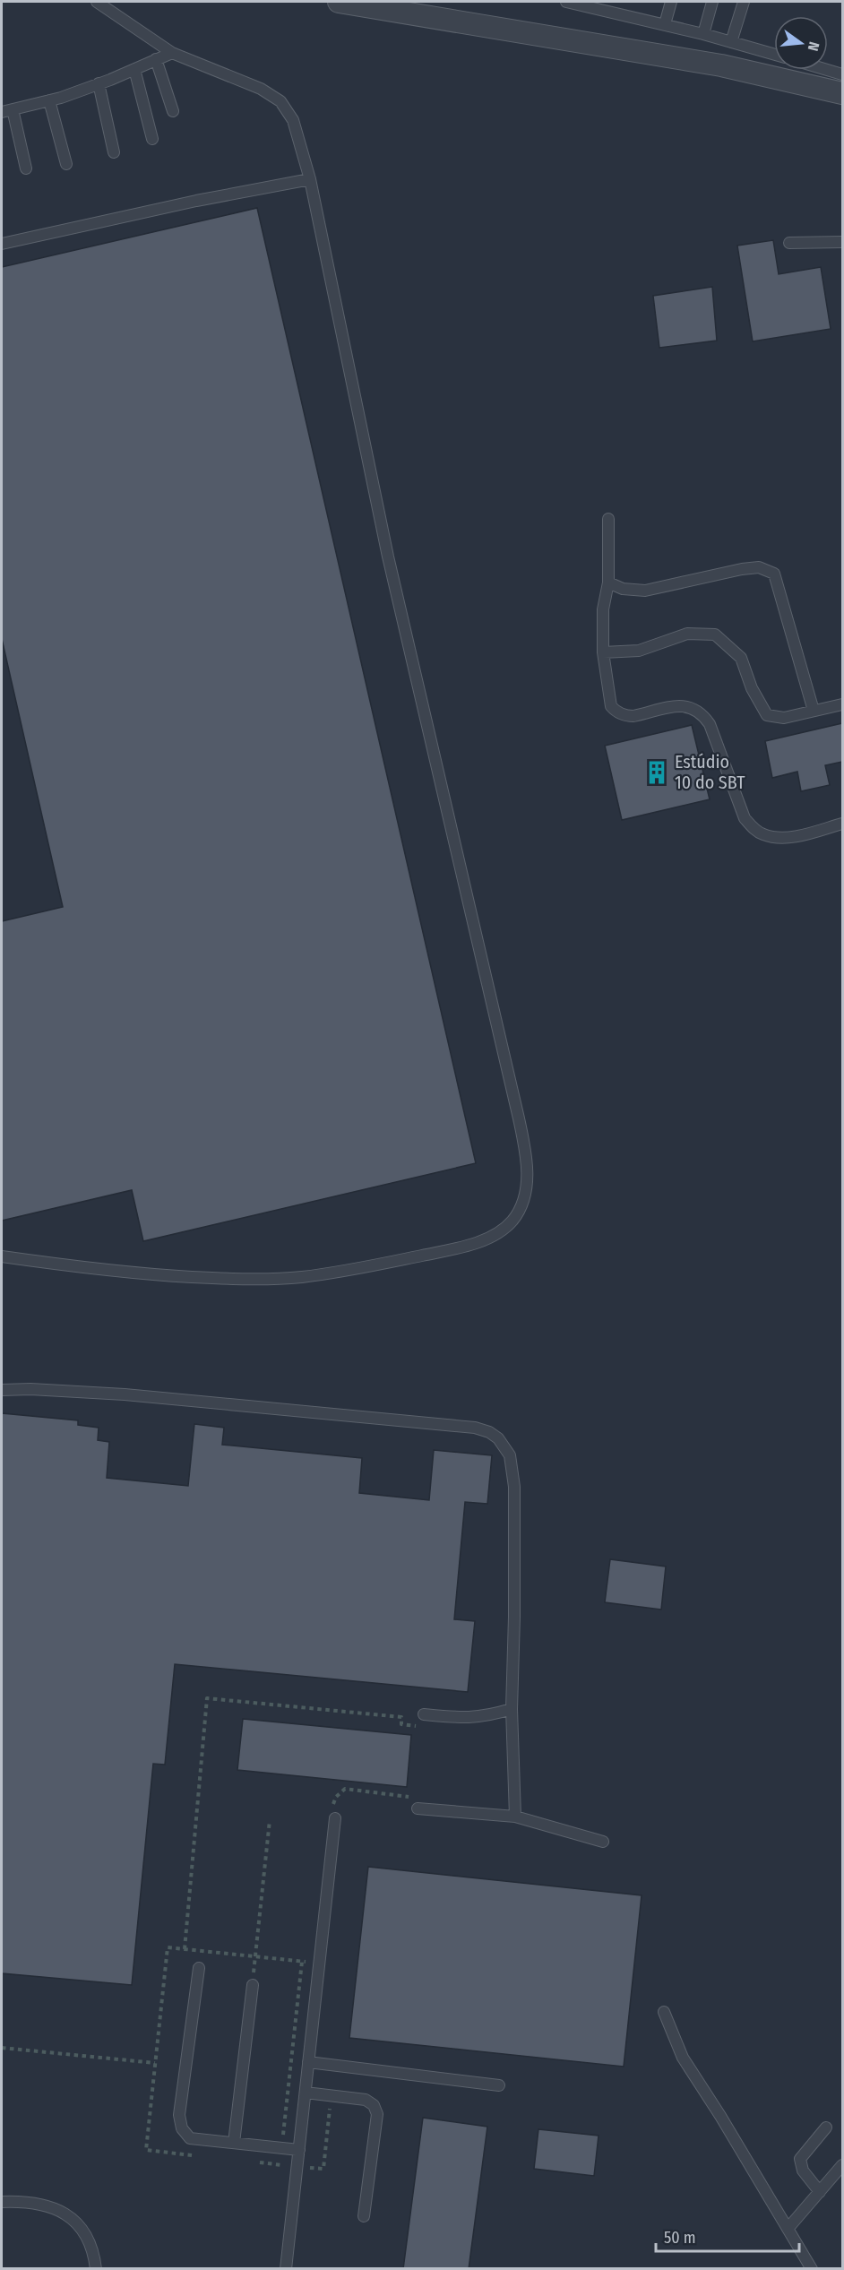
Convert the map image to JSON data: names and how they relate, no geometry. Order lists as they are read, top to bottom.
{
  "places": {
    "building": ["Estúdio 10 do SBT"]
  },
  "scale_bar": "50 m",
  "north": "right"
}
